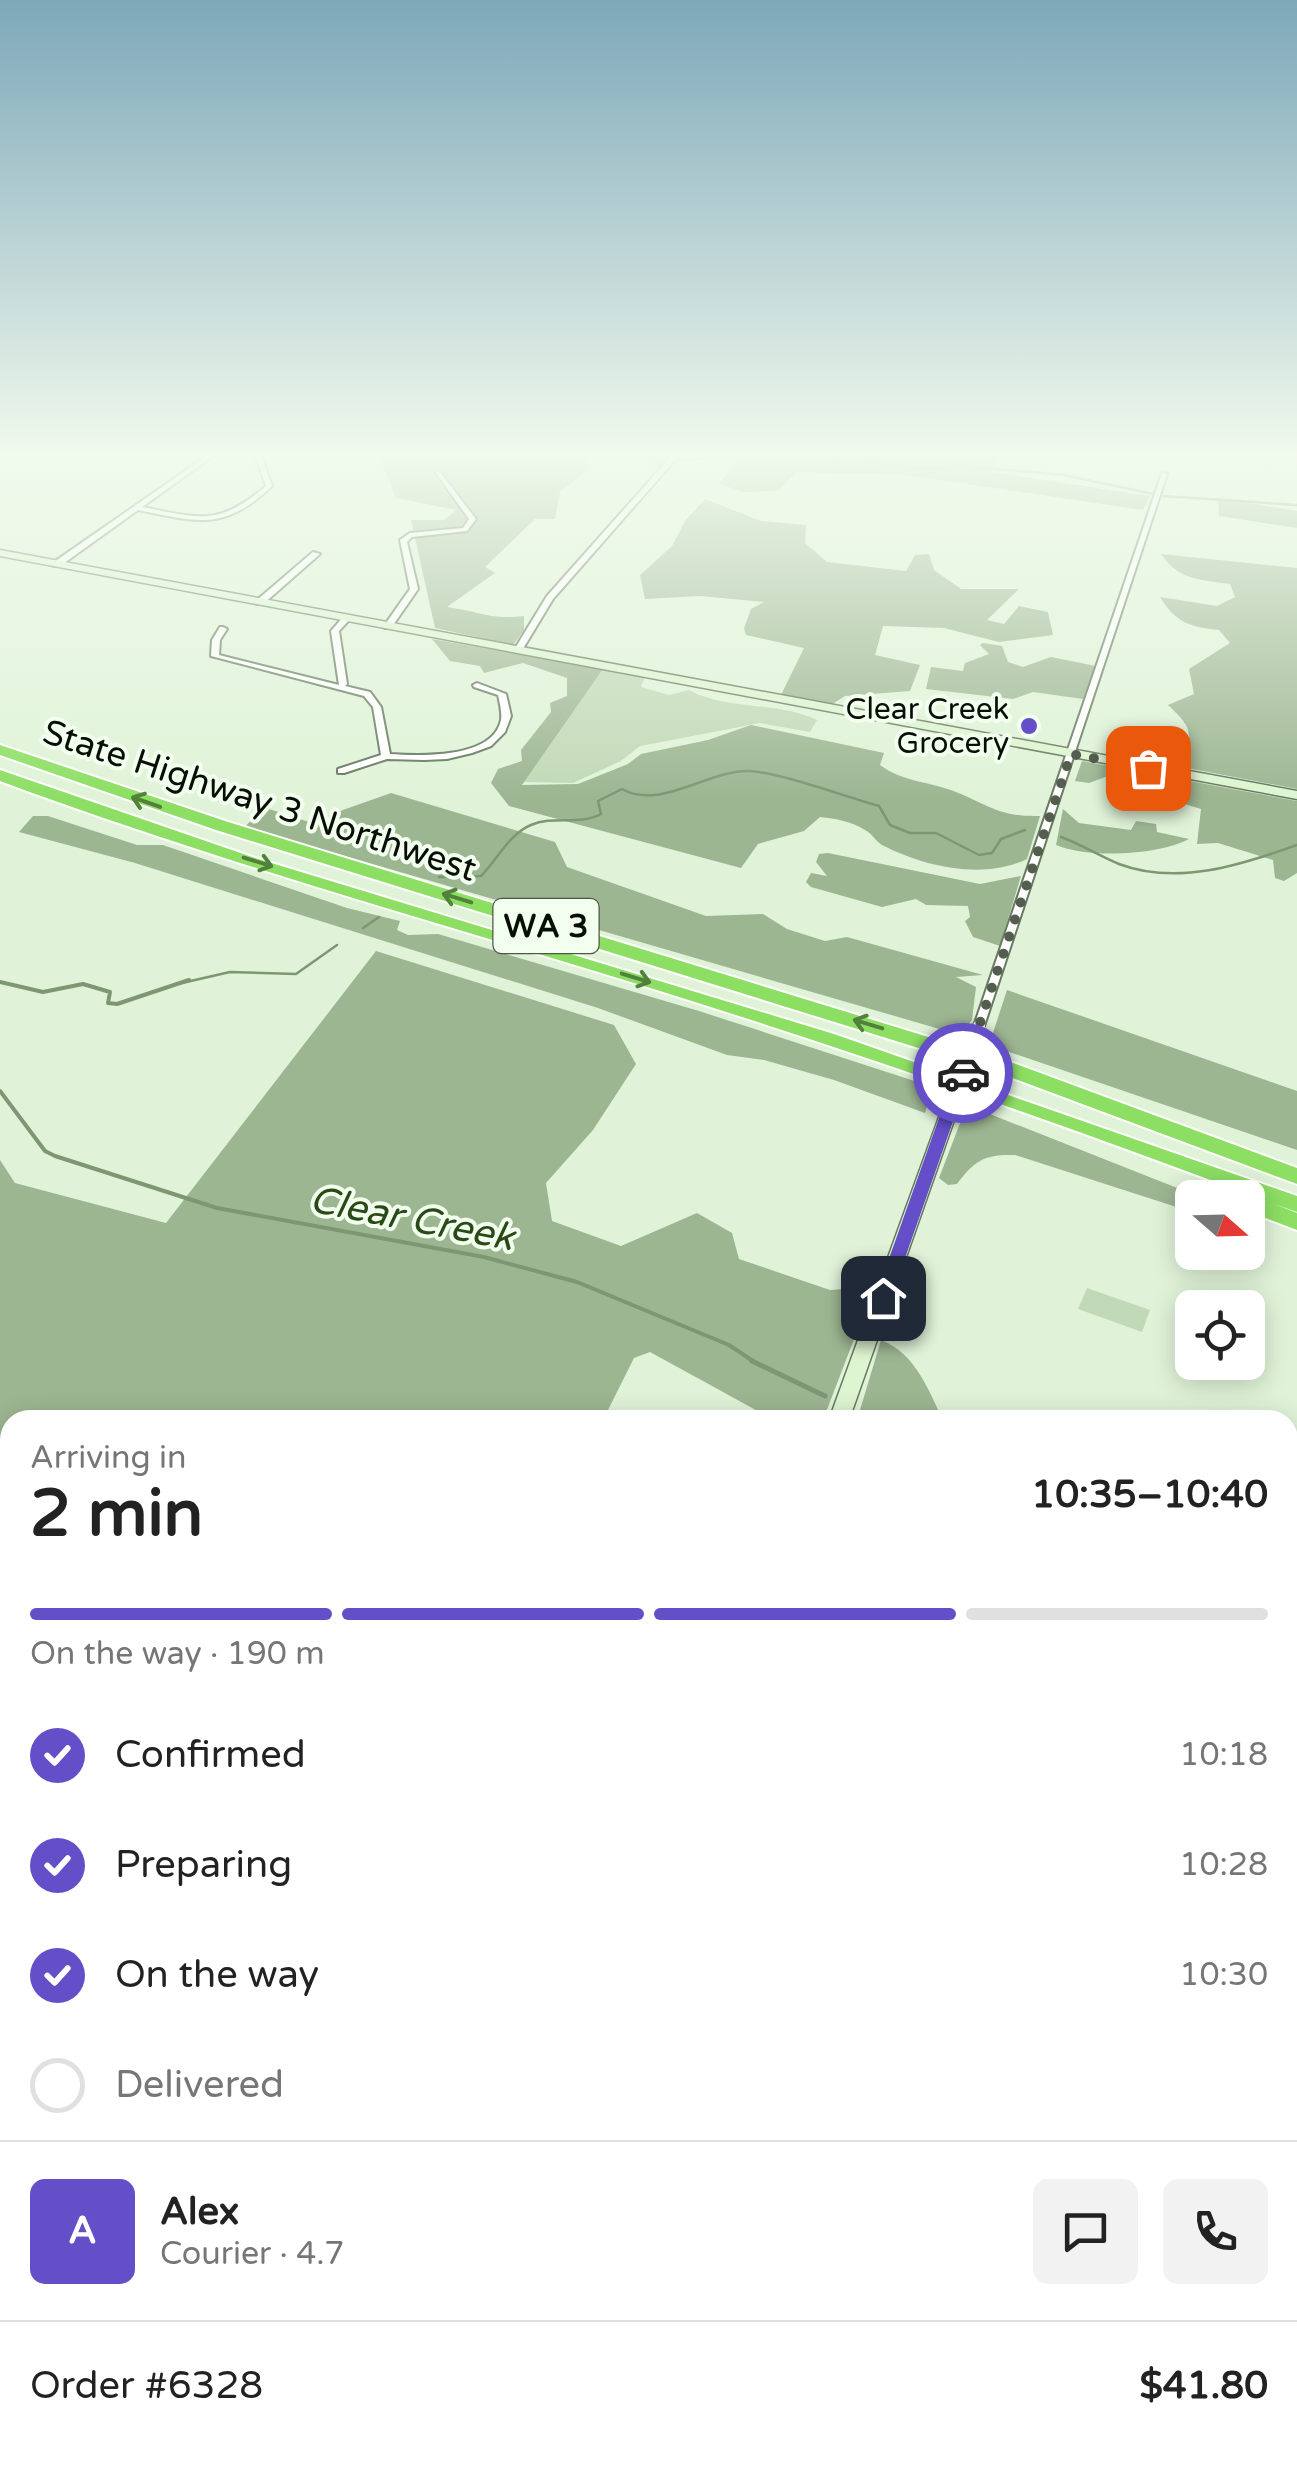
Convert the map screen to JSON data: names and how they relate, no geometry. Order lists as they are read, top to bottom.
{
  "streets": {
    "highway": ["State Highway 3 Northwest", "WA 3"]
  },
  "water": ["Clear Creek"],
  "places": ["Clear Creek Grocery"],
  "north": "right",
  "page": {
    "heading": ["2 min", "Arriving in", "10:35–10:40"],
    "panel": [
      "Alex",
      "Courier · 4.7",
      "Order #6328",
      "$41.80"
    ],
    "bar": "On the way · 190 m",
    "list": [
      ["Confirmed", "10:18"],
      ["Preparing", "10:28"],
      ["On the way", "10:30"],
      "Delivered"
    ],
    "round": "A"
  }
}
